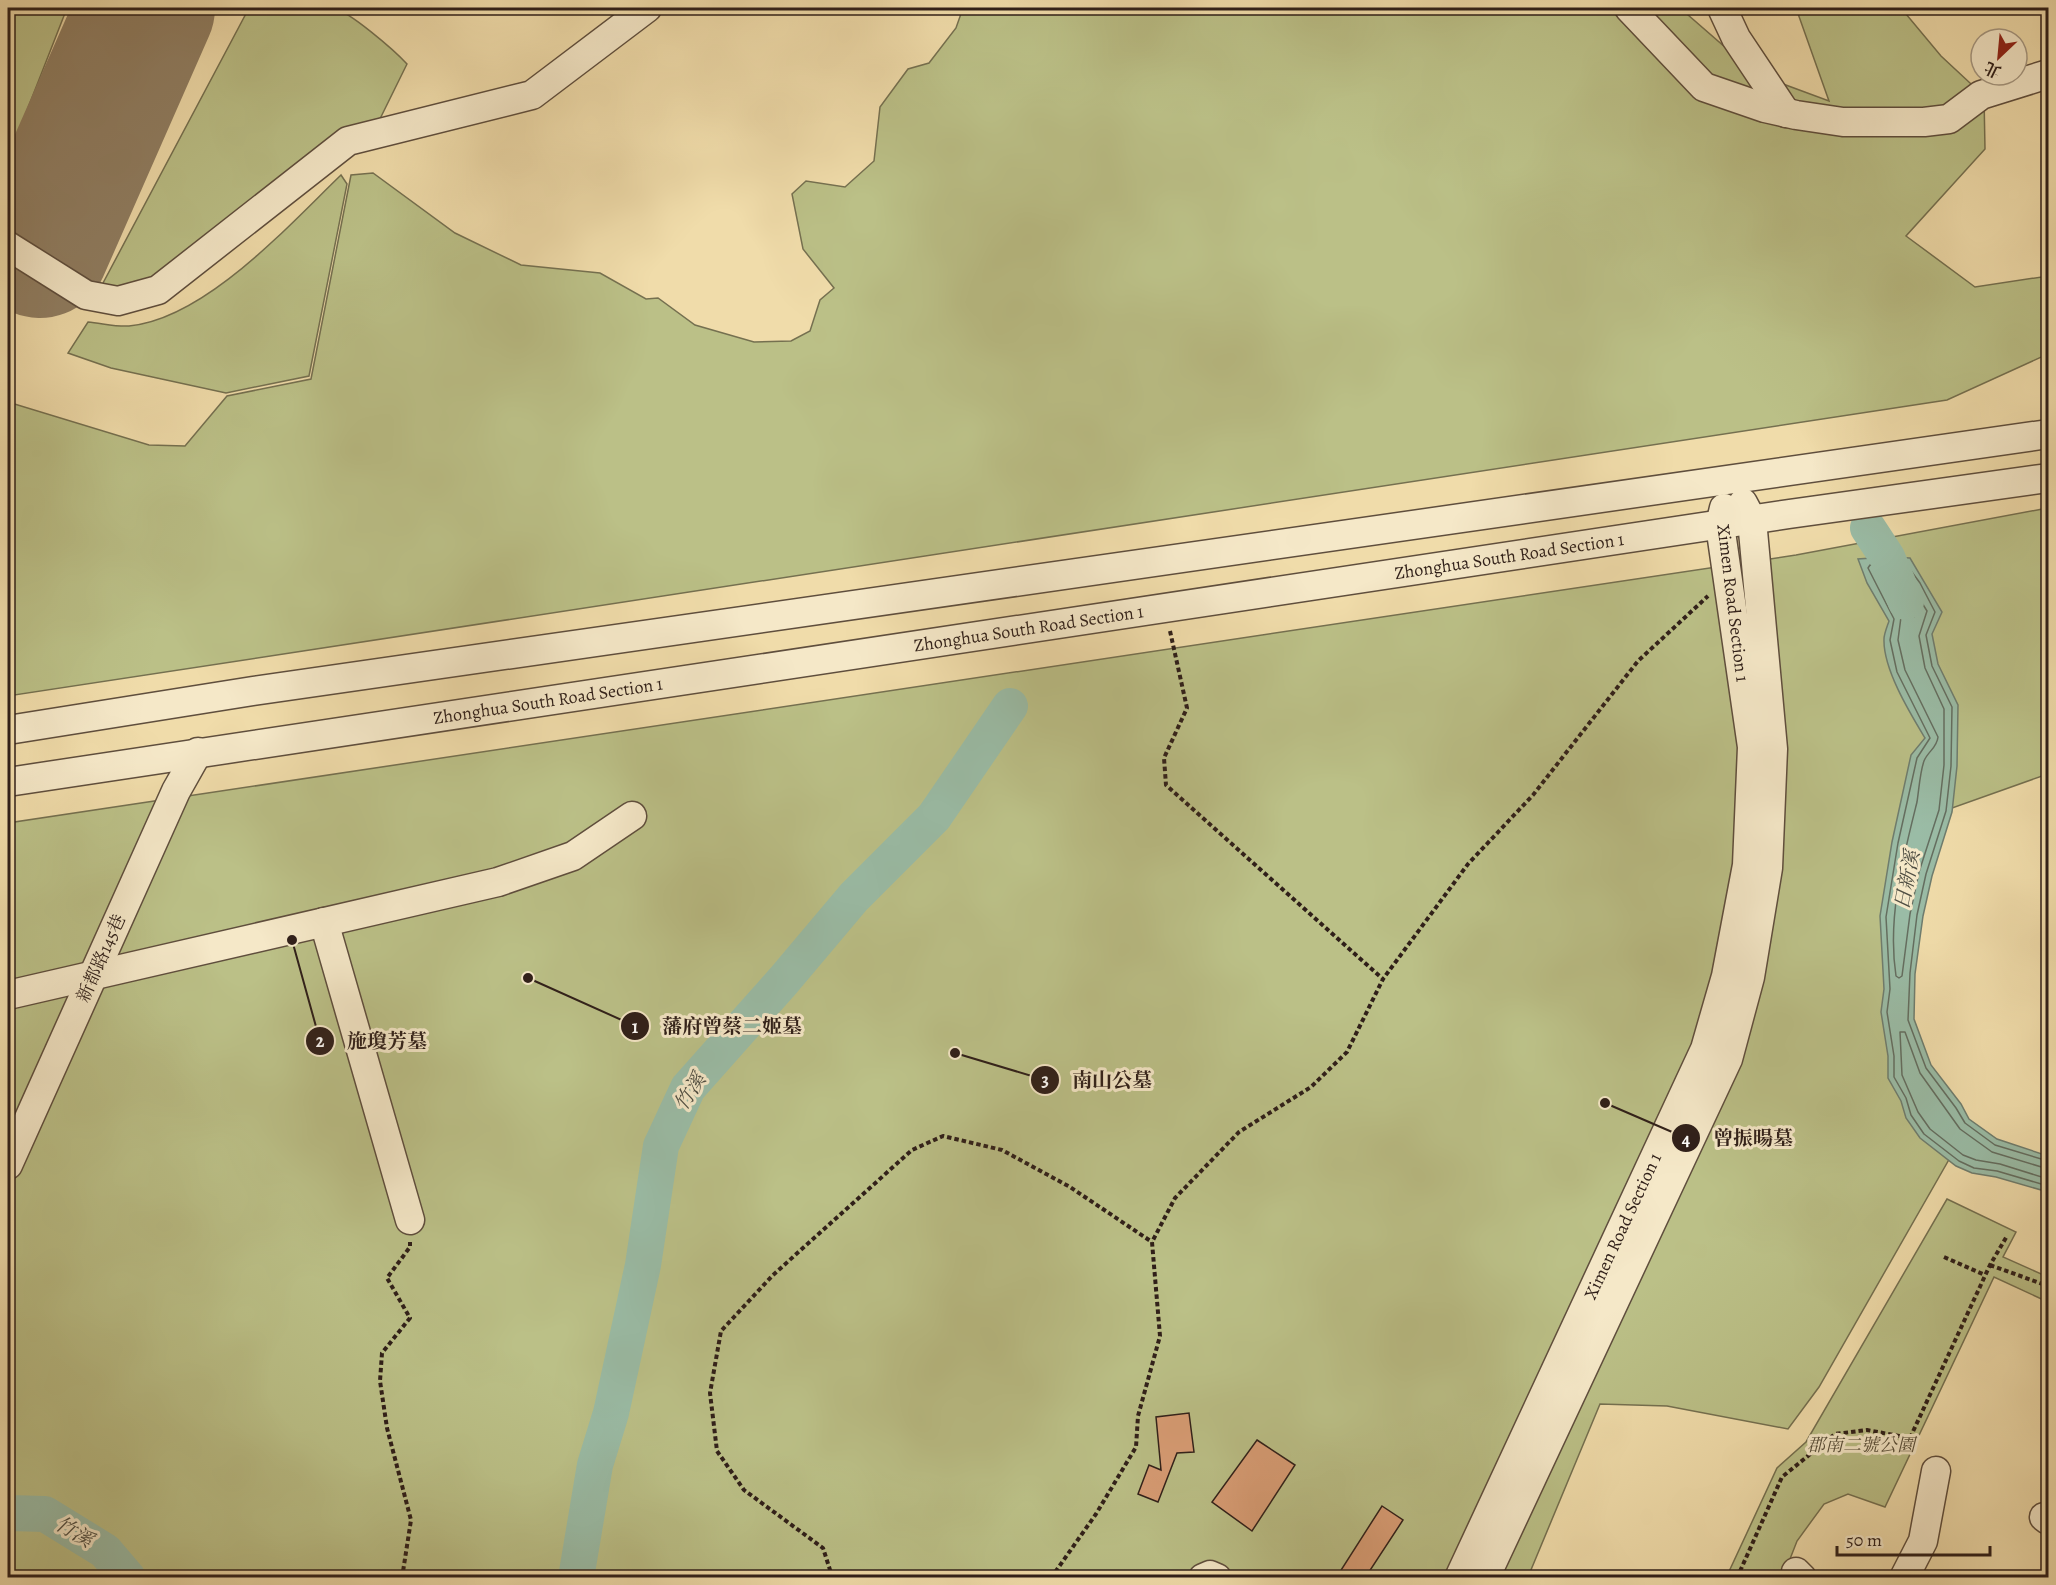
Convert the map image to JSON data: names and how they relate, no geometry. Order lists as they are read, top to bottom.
{
  "streets": {
    "street": ["Zhonghua South Road Section 1", "Ximen Road Section 1", "新都路145巷"]
  },
  "crossings": [
    ["Zhonghua South Road Section 1", "Ximen Road Section 1"],
    ["Zhonghua South Road Section 1", "新都路145巷"]
  ],
  "water": ["日新溪", "竹溪"],
  "parks": ["郡南二號公園"],
  "places": [
    "施瓊芳墓",
    "藩府曾蔡二姬墓",
    "南山公墓",
    "曾振暘墓"
  ],
  "scale_bar": "50 m",
  "north": "bottom left"
}
